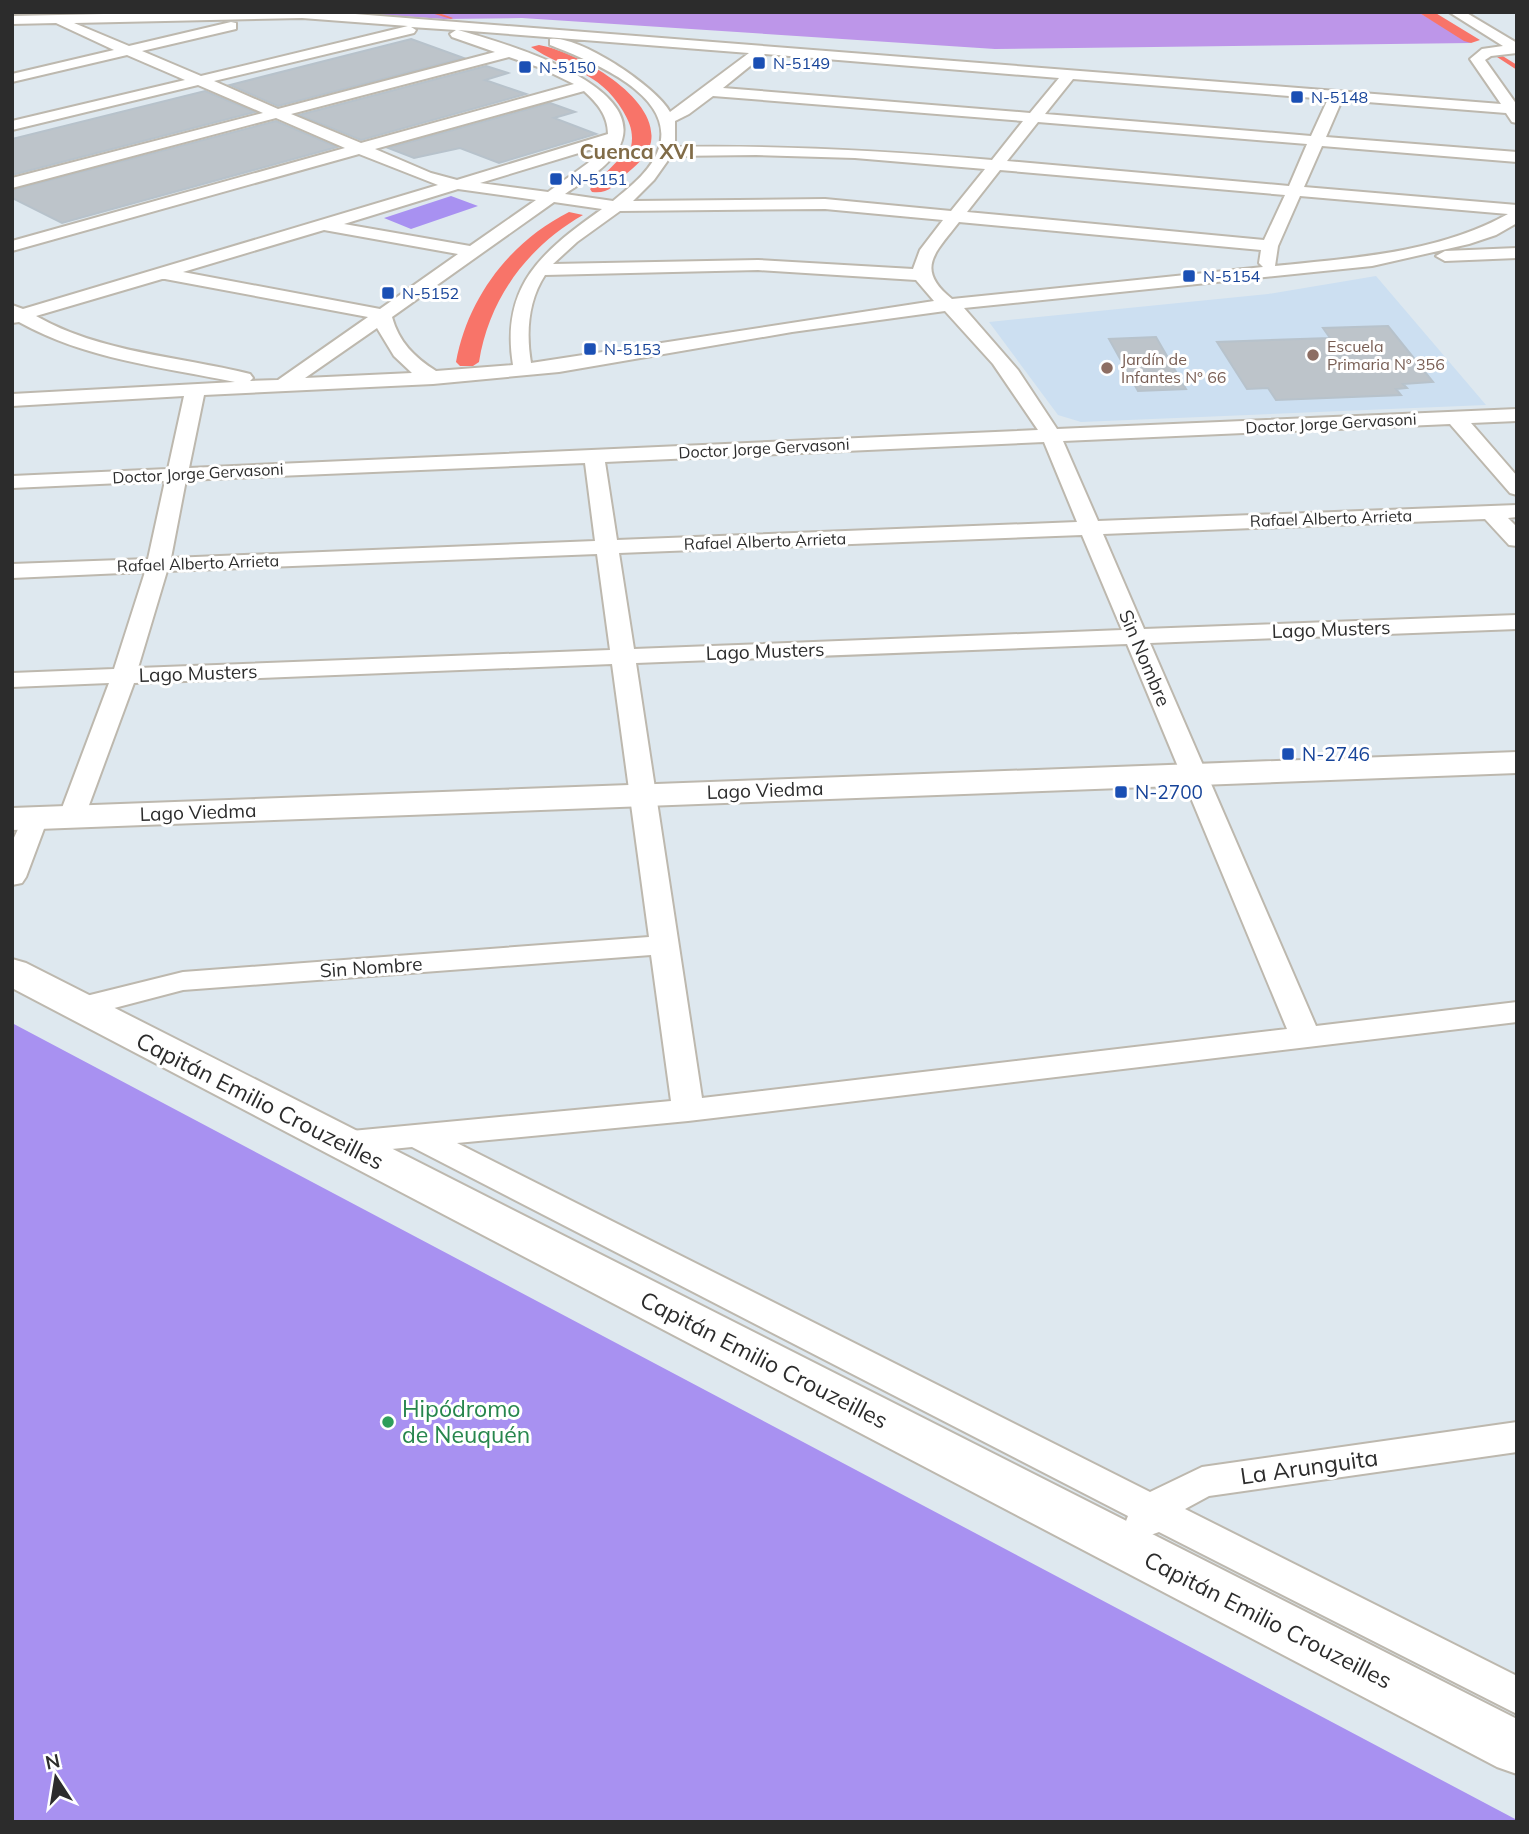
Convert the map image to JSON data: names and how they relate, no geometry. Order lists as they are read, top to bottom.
{
  "streets": {
    "main road": ["Lago Viedma", "Capitán Emilio Crouzeilles"],
    "street": [
      "Doctor Jorge Gervasoni",
      "Rafael Alberto Arrieta",
      "Lago Musters",
      "Sin Nombre",
      "La Arunguita"
    ]
  },
  "crossings": [
    ["Doctor Jorge Gervasoni", "Sin Nombre"],
    ["Rafael Alberto Arrieta", "Sin Nombre"],
    ["Lago Musters", "Sin Nombre"],
    ["Sin Nombre", "Lago Viedma"],
    ["Sin Nombre", "Capitán Emilio Crouzeilles"],
    ["Capitán Emilio Crouzeilles", "La Arunguita"]
  ],
  "districts": ["Cuenca XVI"],
  "places": {
    "transit": [
      "N-5149",
      "N-5150",
      "N-5148",
      "N-5151",
      "N-5154",
      "N-5152",
      "N-5153",
      "N-2746",
      "N-2700"
    ],
    "other": ["Escuela Primaria N° 356", "Jardín de Infantes N° 66", "Hipódromo de Neuquén"]
  },
  "north": "top"
}
